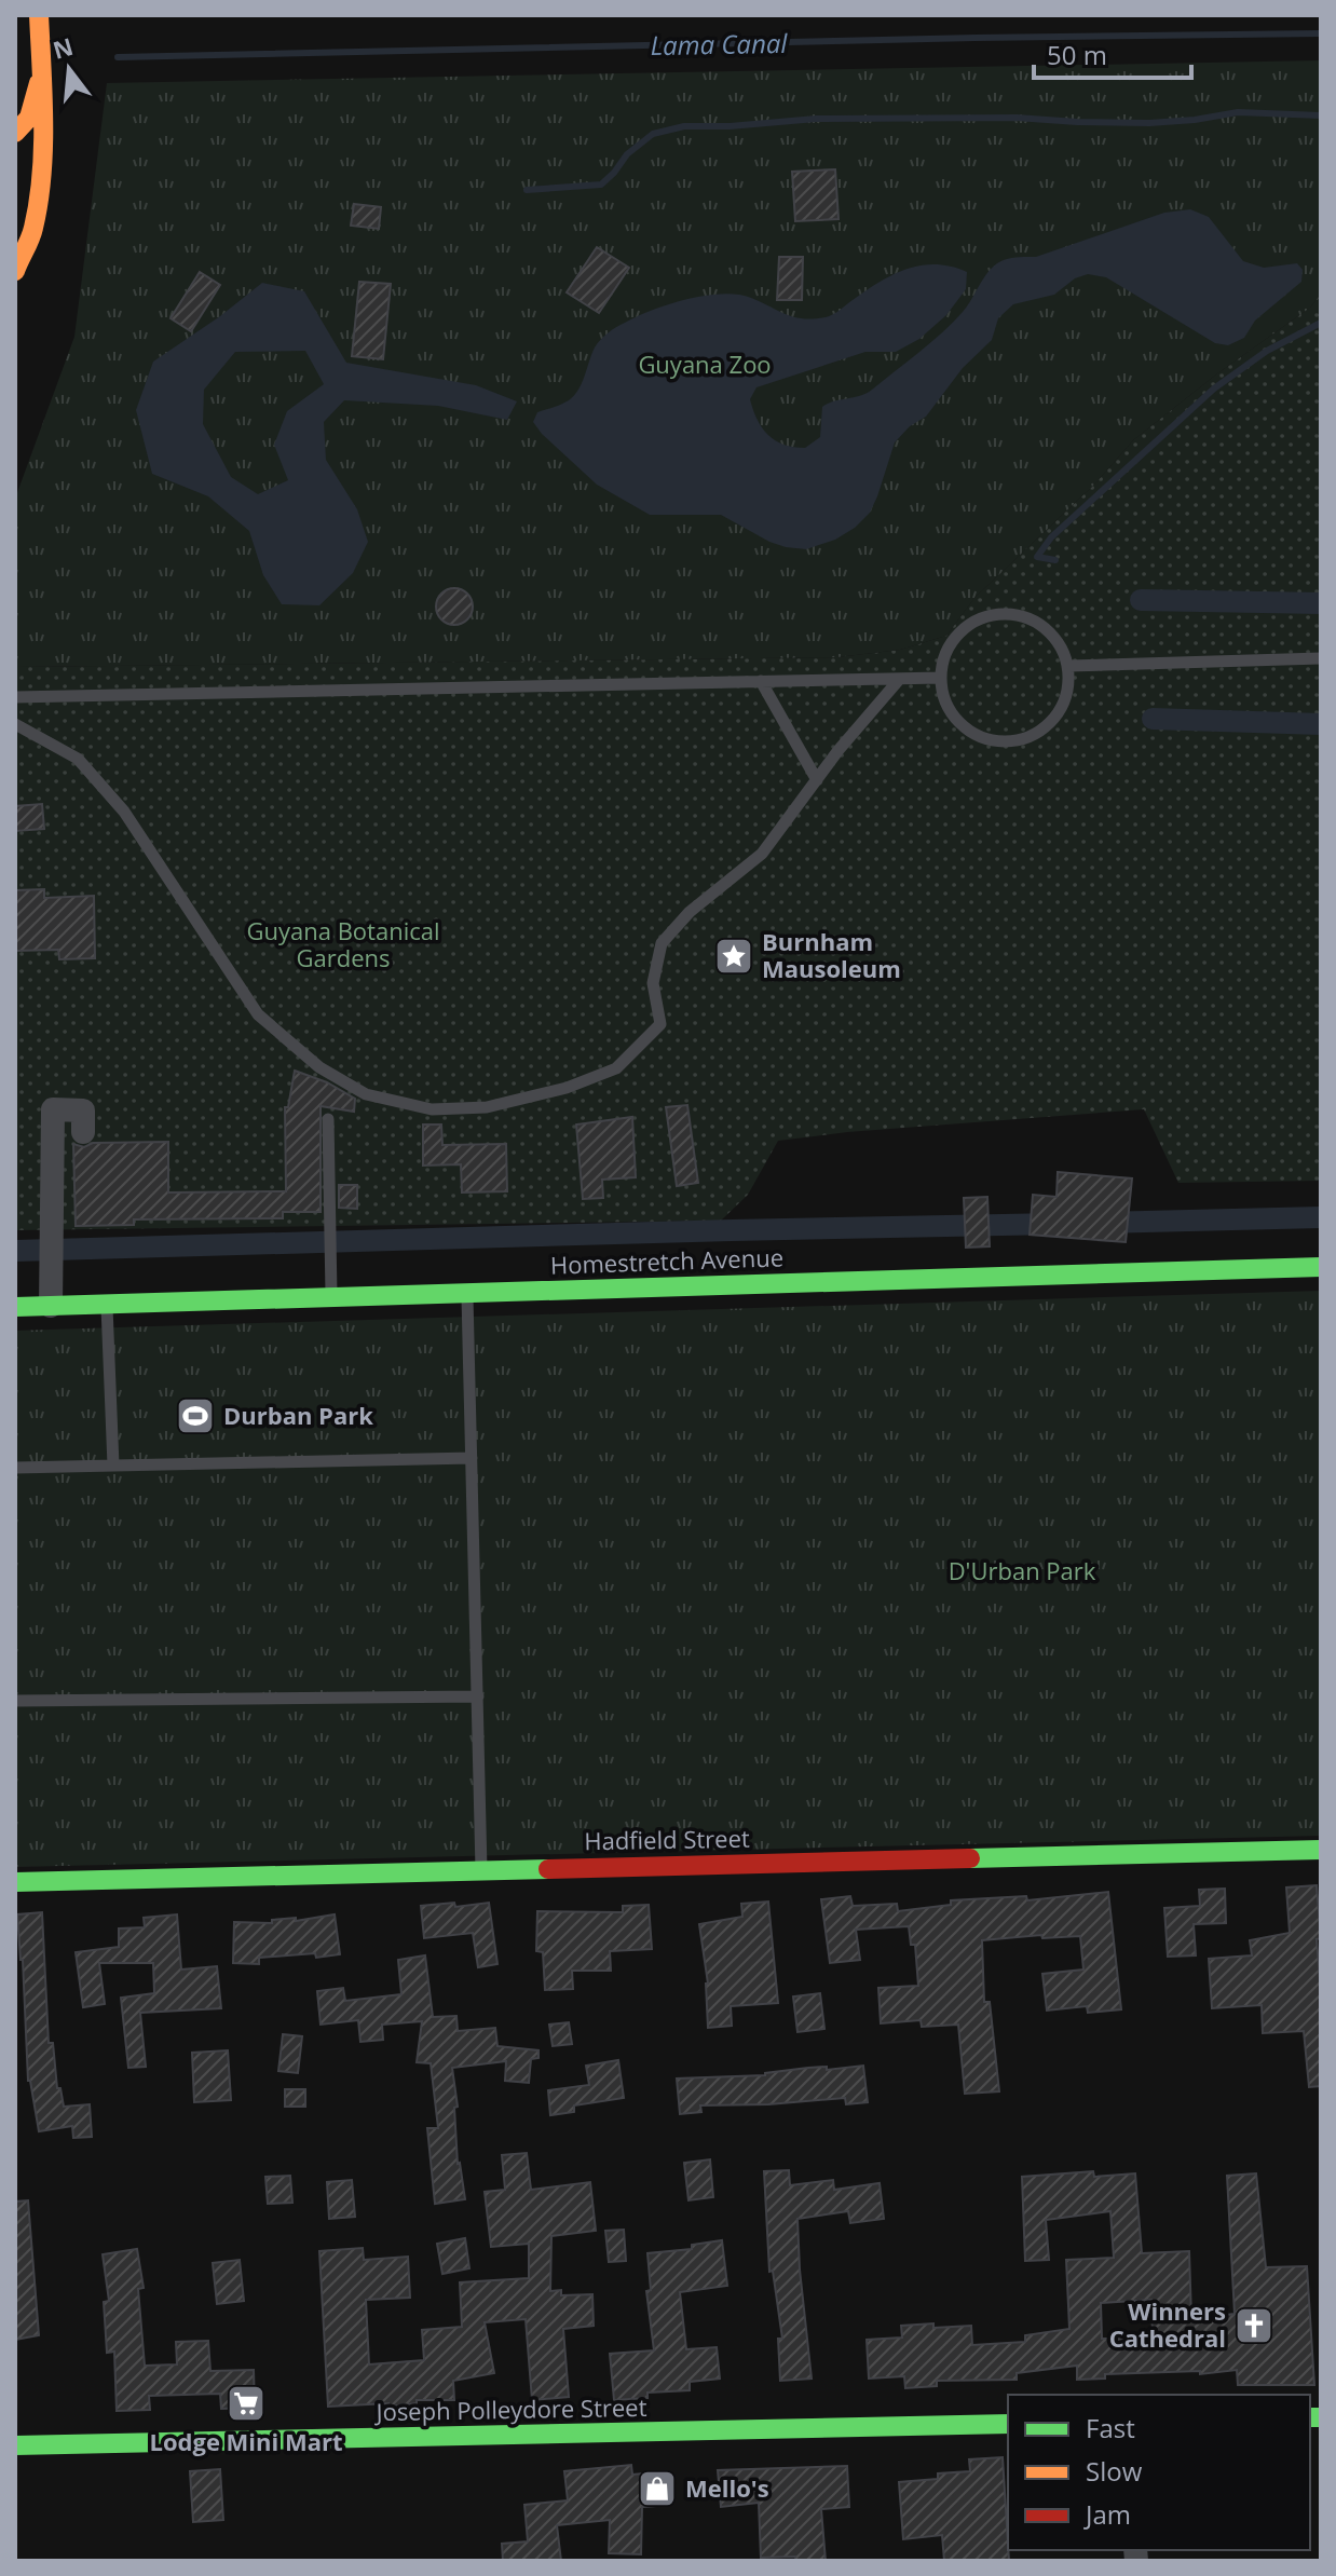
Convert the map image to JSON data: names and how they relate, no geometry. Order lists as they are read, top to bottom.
{
  "streets": {
    "street": ["Homestretch Avenue", "Hadfield Street", "Joseph Polleydore Street"]
  },
  "water": ["Lama Canal"],
  "parks": ["Guyana Zoo", "Guyana Botanical Gardens", "D'Urban Park"],
  "places": {
    "place": ["Burnham Mausoleum"],
    "sports": ["Durban Park"],
    "church": ["Winners Cathedral"],
    "supermarket": ["Lodge Mini Mart"],
    "shop": ["Mello's"]
  },
  "legend": ["Fast", "Slow", "Jam"],
  "scale_bar": "50 m",
  "north": "top"
}
